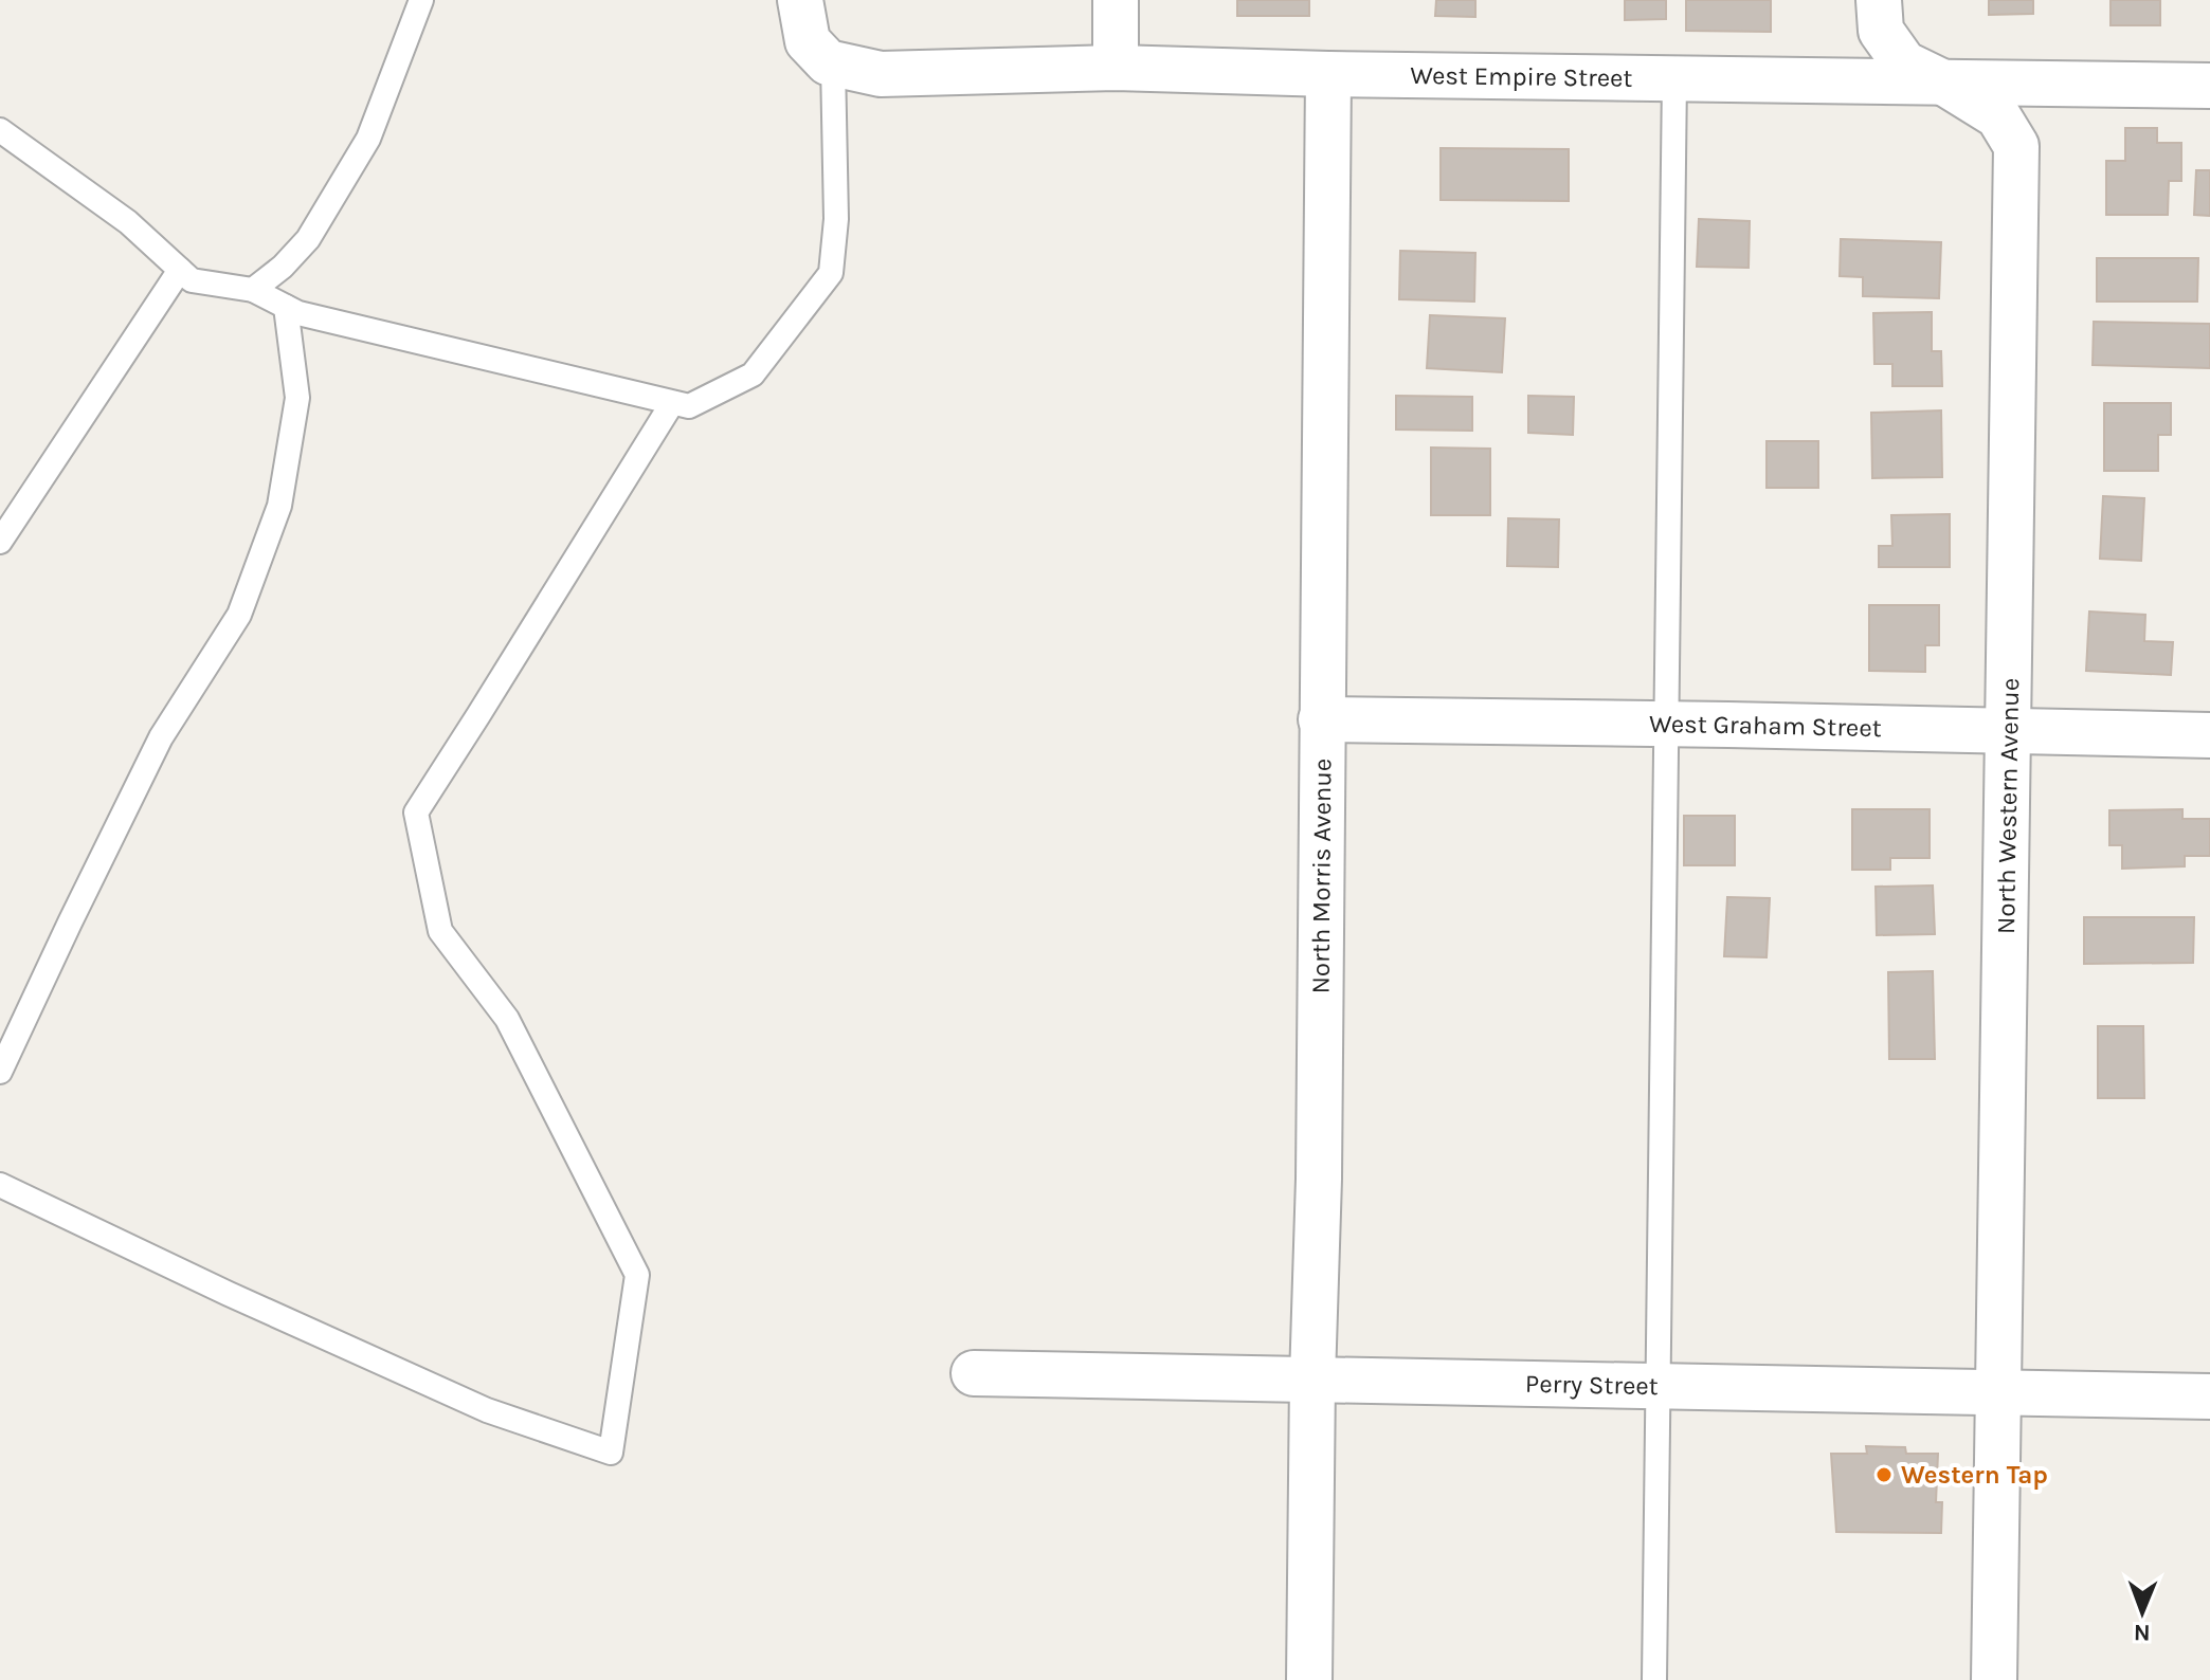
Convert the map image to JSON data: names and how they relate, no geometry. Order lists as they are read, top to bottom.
{
  "streets": {
    "street": [
      "West Empire Street",
      "West Graham Street",
      "North Western Avenue",
      "North Morris Avenue",
      "Perry Street"
    ]
  },
  "crossings": [
    ["West Empire Street", "North Western Avenue"],
    ["West Empire Street", "North Morris Avenue"],
    ["West Graham Street", "North Western Avenue"],
    ["West Graham Street", "North Morris Avenue"],
    ["North Western Avenue", "Perry Street"],
    ["North Morris Avenue", "Perry Street"]
  ],
  "places": ["Western Tap"],
  "north": "bottom"
}
